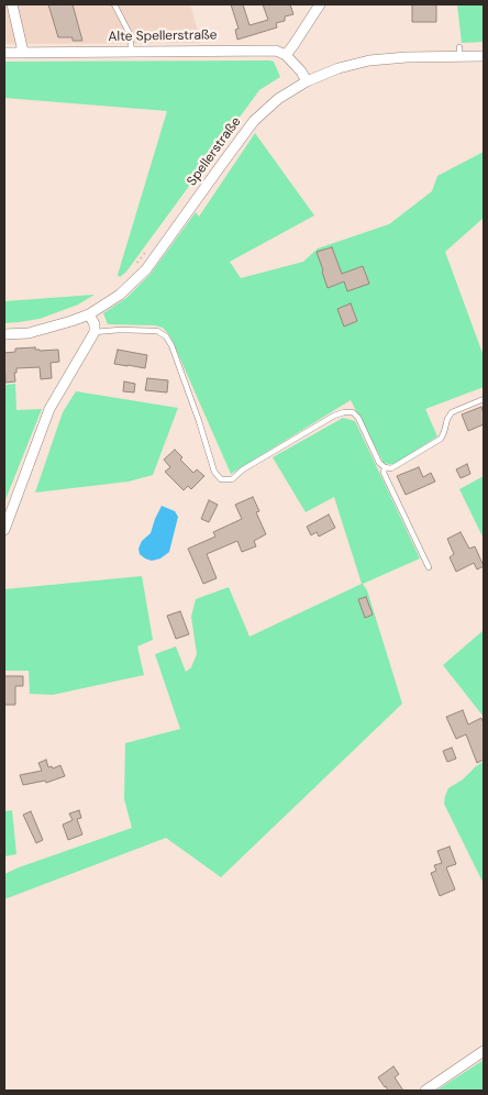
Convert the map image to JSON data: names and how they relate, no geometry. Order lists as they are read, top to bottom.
{
  "streets": {
    "street": ["Alte Spellerstraße", "Spellerstraße"]
  }
}
